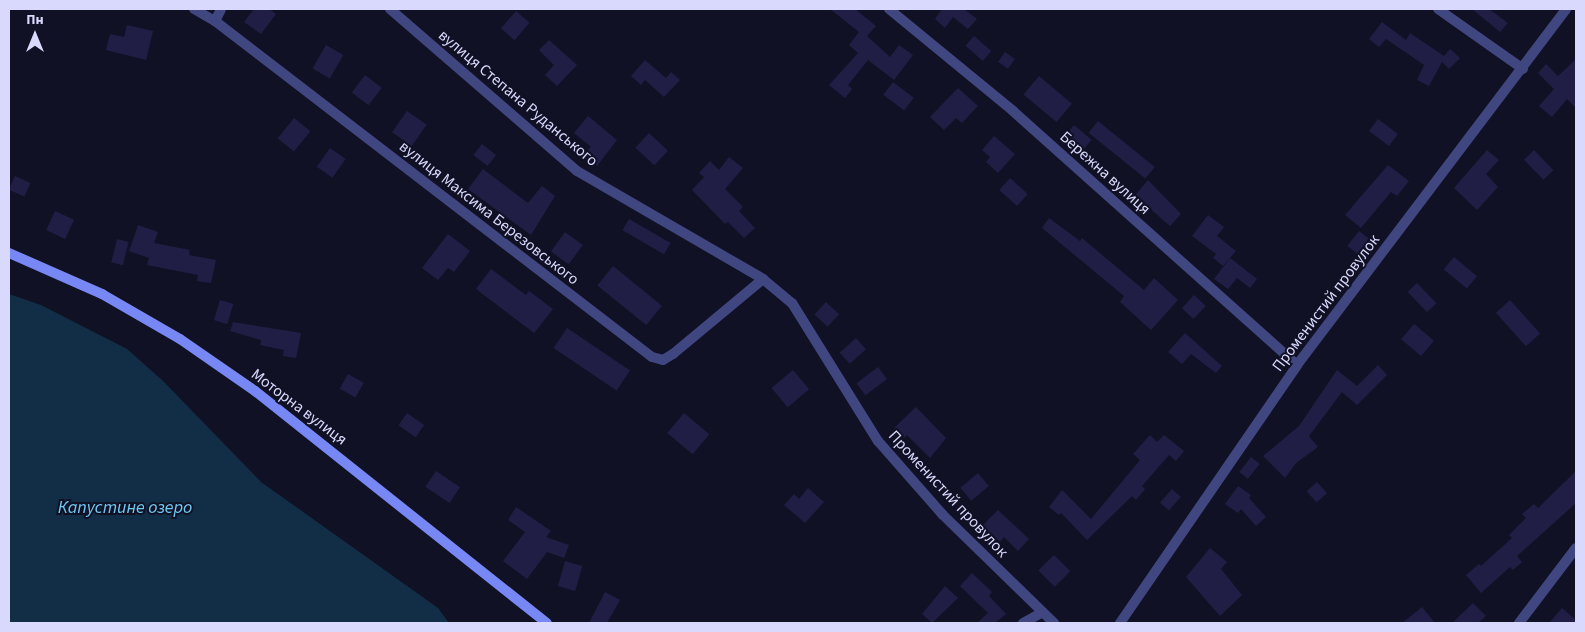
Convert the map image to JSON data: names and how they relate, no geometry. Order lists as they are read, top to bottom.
{
  "streets": {
    "street": [
      "вулиця Степана Руданського",
      "Бережна вулиця",
      "вулиця Максима Березовського",
      "Променистий провулок",
      "Моторна вулиця"
    ]
  },
  "crossings": [
    ["вулиця Степана Руданського", "вулиця Максима Березовського"],
    ["вулиця Степана Руданського", "Променистий провулок"],
    ["Бережна вулиця", "Променистий провулок"],
    ["вулиця Максима Березовського", "Променистий провулок"]
  ],
  "water": ["Капустине озеро"],
  "north": "top"
}
